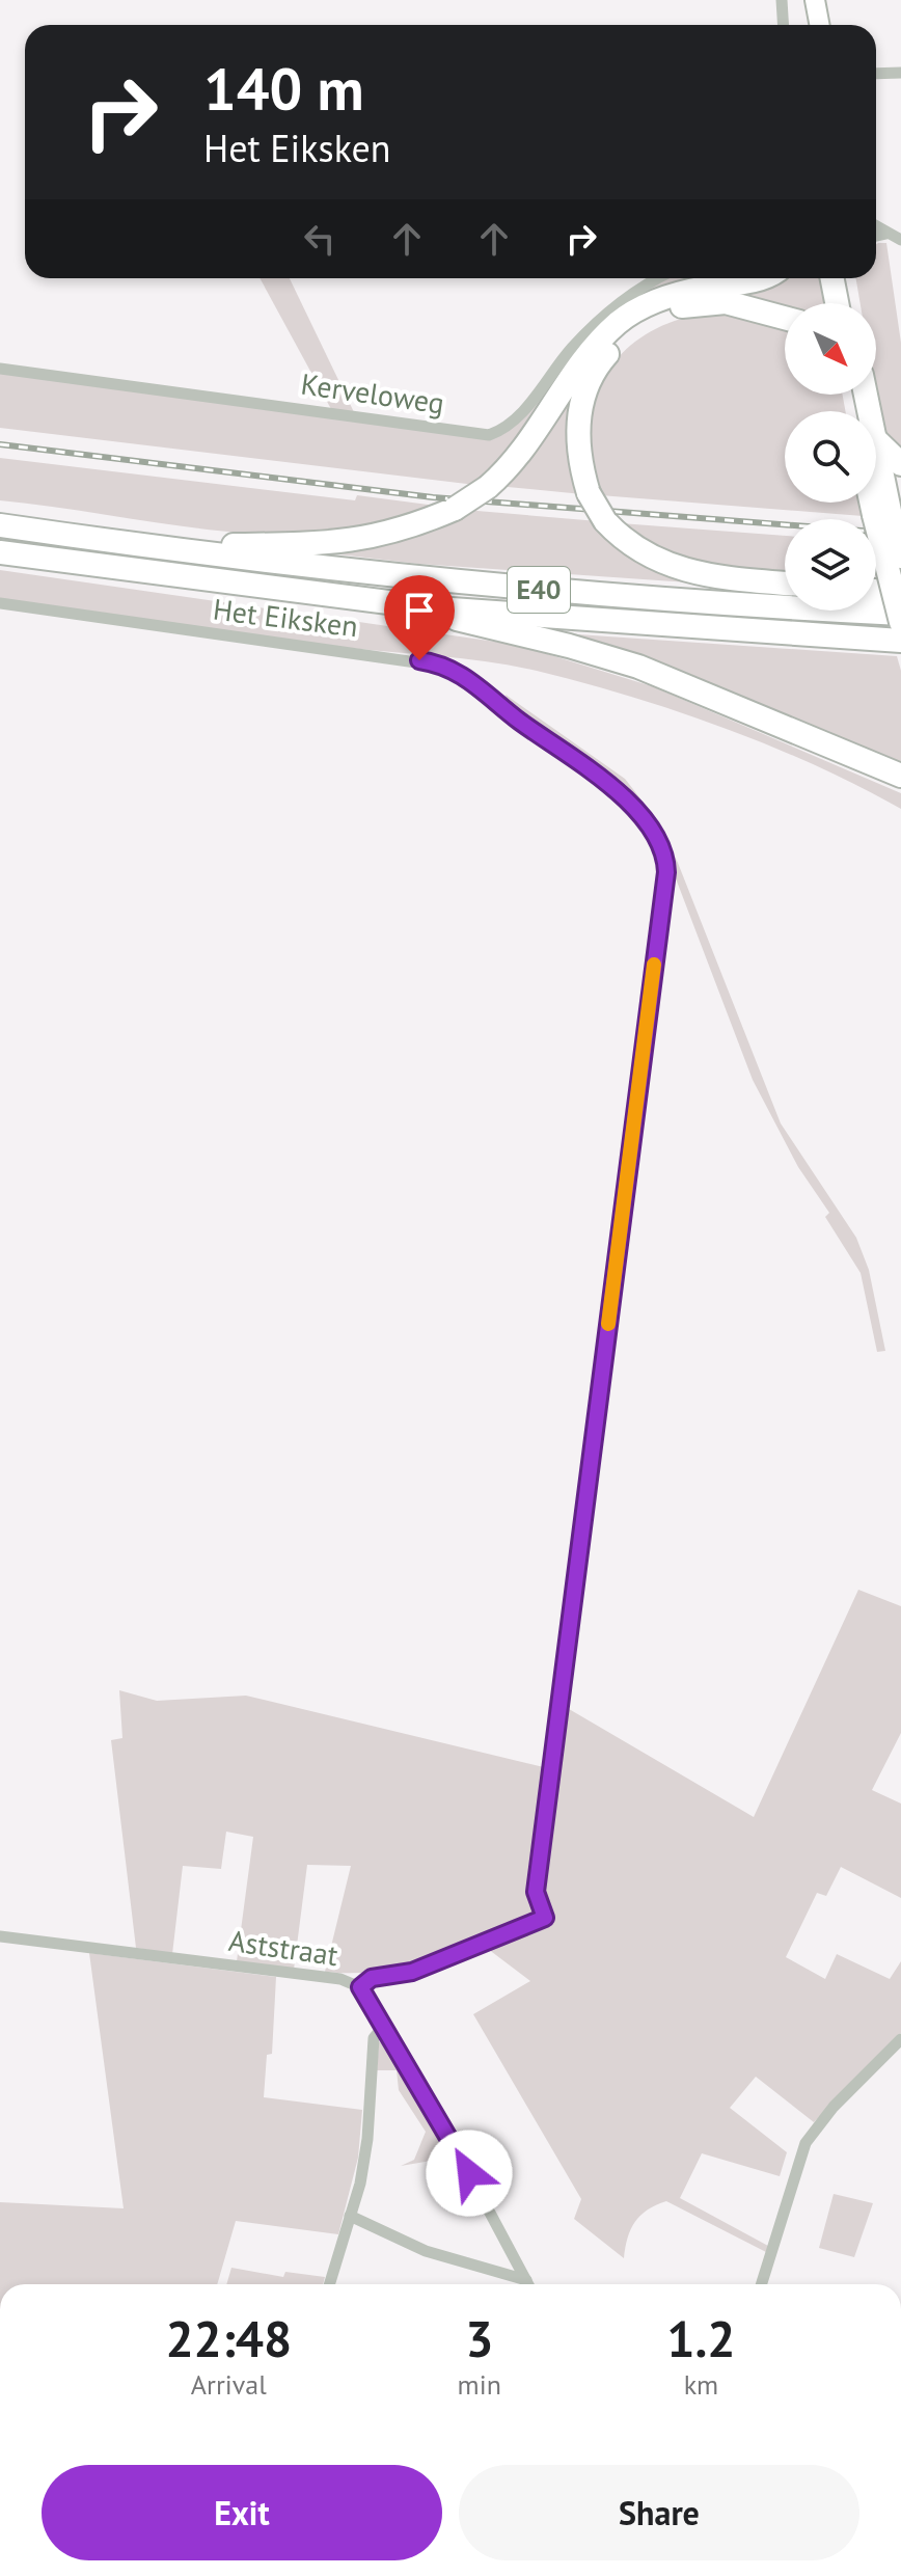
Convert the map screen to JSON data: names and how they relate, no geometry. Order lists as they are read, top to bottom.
{
  "streets": {
    "highway": ["E40"],
    "street": ["Kerveloweg", "Het Eiksken", "Aststraat"]
  },
  "crossings": [
    ["Het Eiksken", "Aststraat"]
  ],
  "north": "bottom right",
  "page": {
    "turn": ["140 m", "Het Eiksken"],
    "eta": [
      "22:48",
      "Arrival",
      "3",
      "min",
      "1.2",
      "km"
    ],
    "buttons": ["Exit", "Share"]
  }
}
